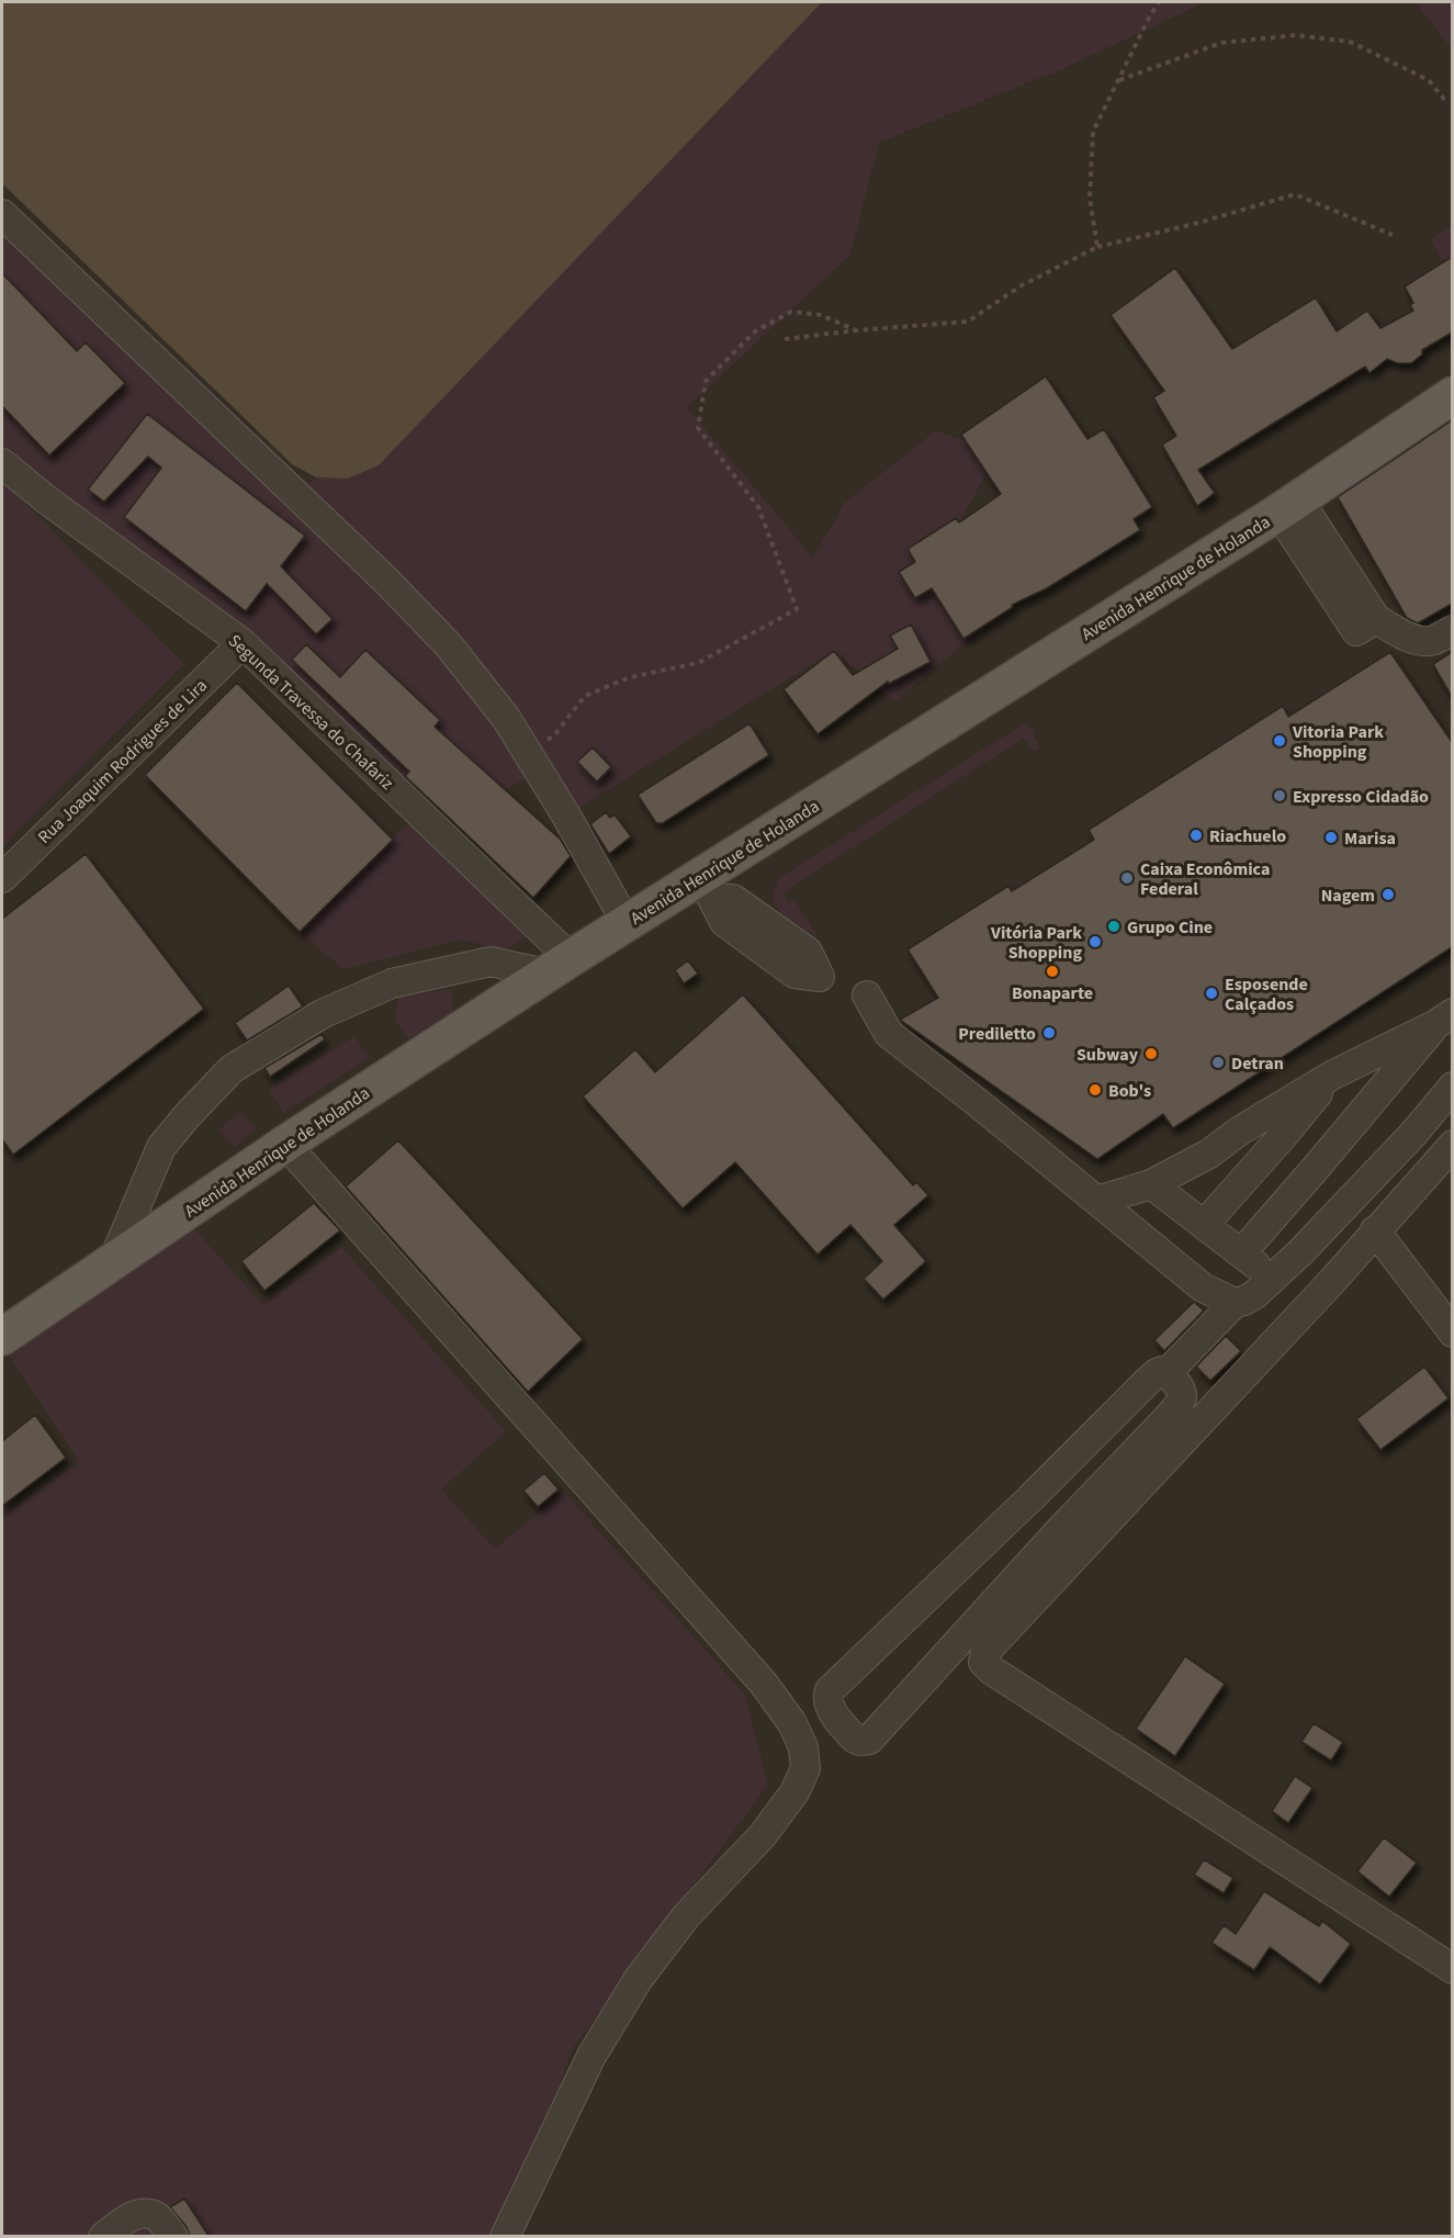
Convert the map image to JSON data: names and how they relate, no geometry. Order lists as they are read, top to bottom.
{
  "streets": {
    "main road": ["Avenida Henrique de Holanda"],
    "street": ["Segunda Travessa do Chafariz", "Rua Joaquim Rodrigues de Lira"]
  },
  "crossings": [
    ["Avenida Henrique de Holanda", "Segunda Travessa do Chafariz"],
    ["Segunda Travessa do Chafariz", "Rua Joaquim Rodrigues de Lira"]
  ],
  "places": [
    "Vitoria Park Shopping",
    "Expresso Cidadão",
    "Riachuelo",
    "Marisa",
    "Caixa Econômica Federal",
    "Nagem",
    "Grupo Cine",
    "Vitória Park Shopping",
    "Bonaparte",
    "Esposende Calçados",
    "Prediletto",
    "Subway",
    "Detran",
    "Bob's"
  ]
}
